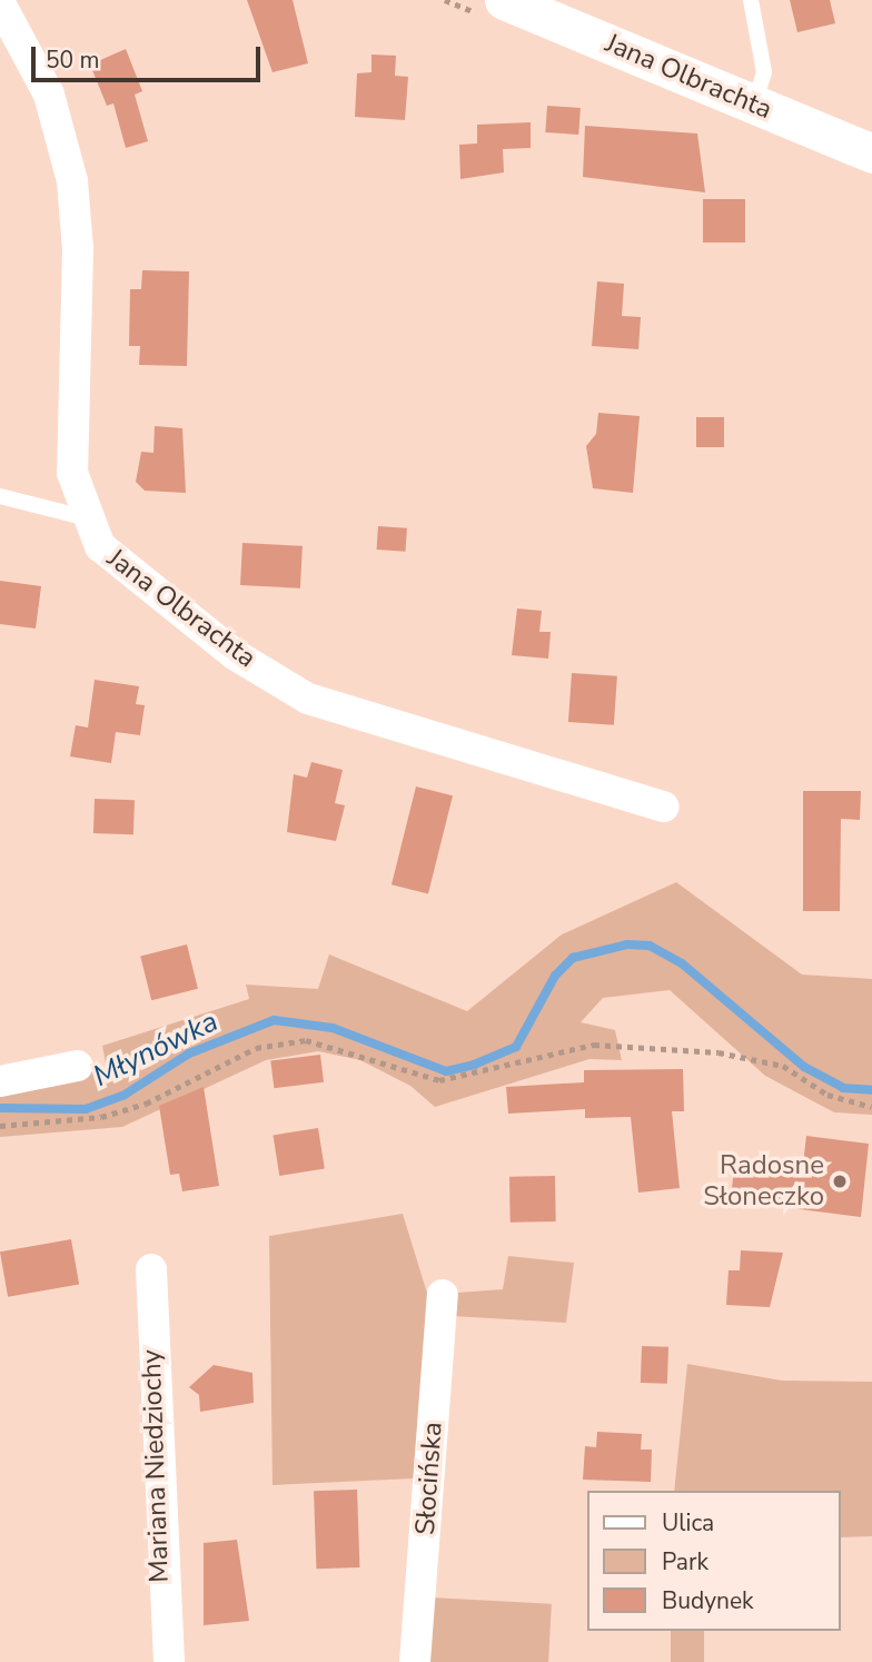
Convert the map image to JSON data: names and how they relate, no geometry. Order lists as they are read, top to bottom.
{
  "streets": {
    "street": ["Jana Olbrachta", "Mariana Niedziochy", "Słocińska"]
  },
  "water": ["Młynówka"],
  "places": ["Radosne Słoneczko"],
  "legend": ["Ulica", "Park", "Budynek"],
  "scale_bar": "50 m"
}
